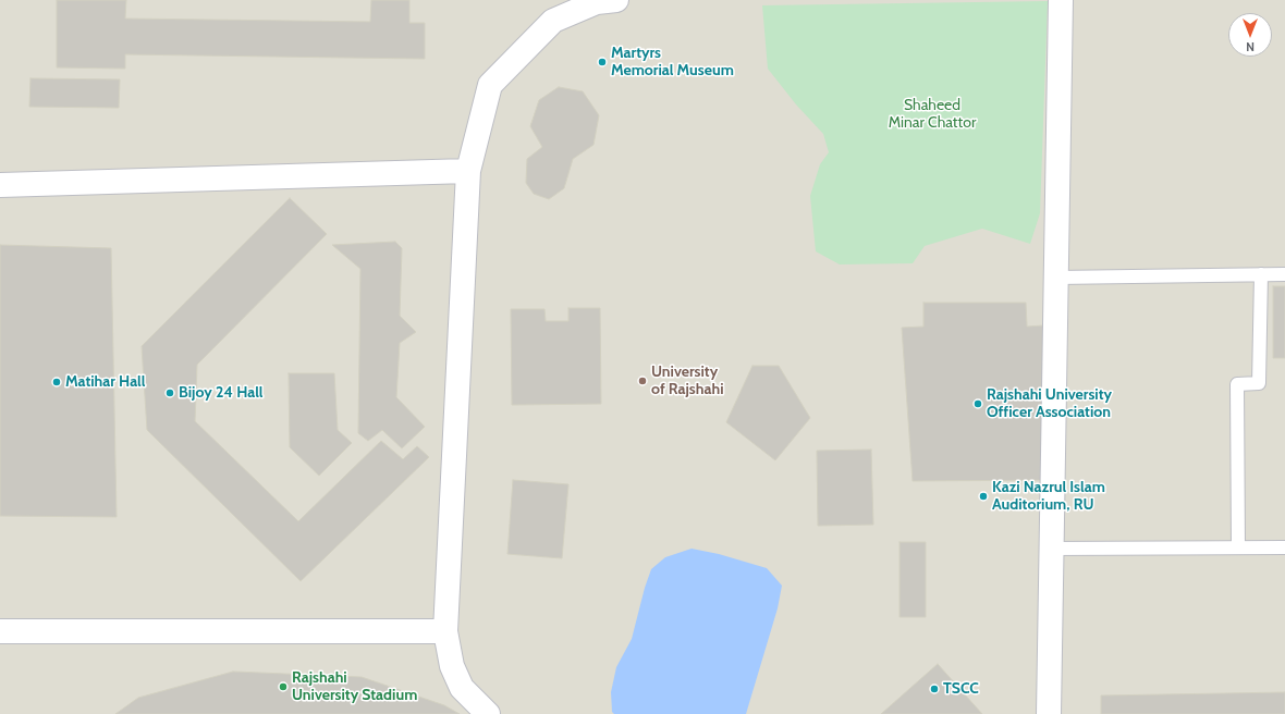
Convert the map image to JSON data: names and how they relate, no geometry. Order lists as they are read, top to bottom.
{
  "parks": ["Shaheed Minar Chattor"],
  "places": [
    "Martyrs Memorial Museum",
    "University of Rajshahi",
    "Matihar Hall",
    "Bijoy 24 Hall",
    "Rajshahi University Officer Association",
    "Kazi Nazrul Islam Auditorium, RU",
    "Rajshahi University Stadium",
    "TSCC"
  ],
  "north": "bottom"
}
